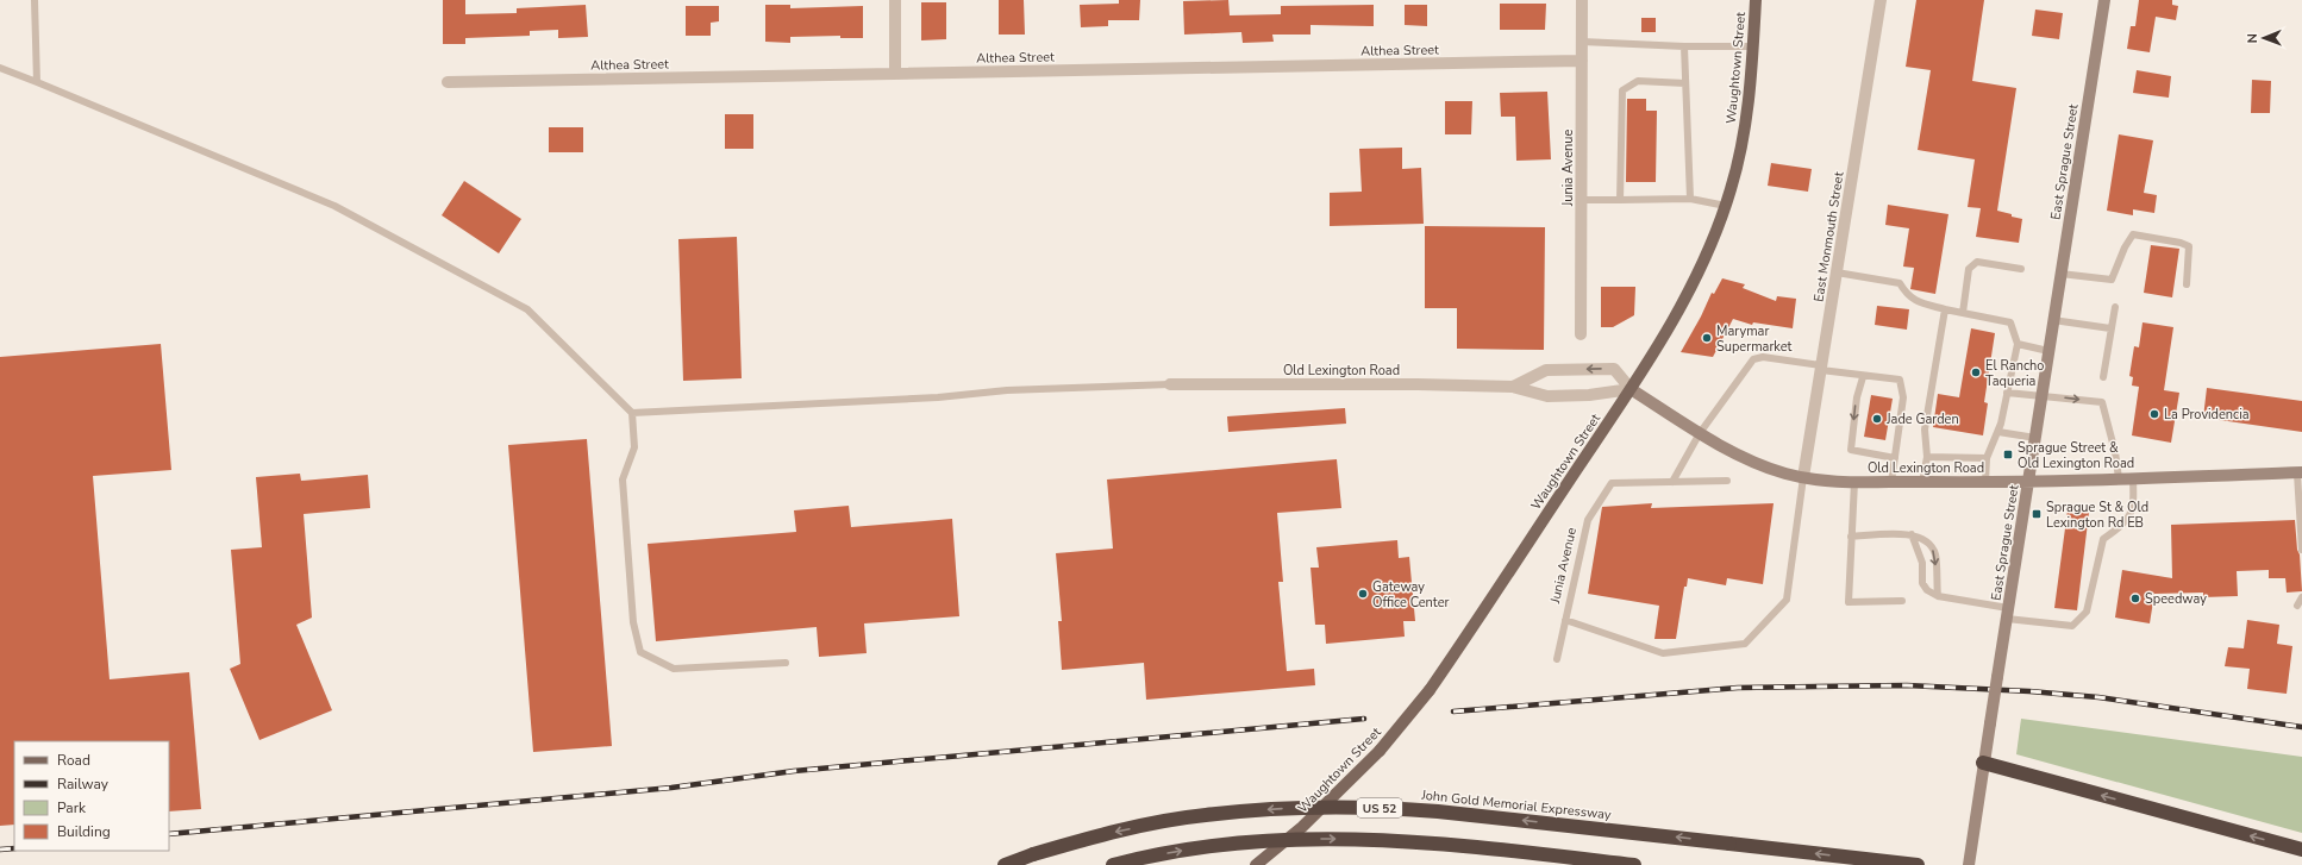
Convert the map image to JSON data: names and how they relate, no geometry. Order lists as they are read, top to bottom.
{
  "streets": {
    "highway": ["John Gold Memorial Expressway", "US 52"],
    "main road": ["Waughtown Street", "East Sprague Street", "Old Lexington Road"],
    "street": ["Althea Street", "Junia Avenue", "East Monmouth Street"]
  },
  "crossings": [
    ["Althea Street", "Junia Avenue"],
    ["Waughtown Street", "Old Lexington Road"],
    ["East Sprague Street", "Old Lexington Road"],
    ["East Monmouth Street", "Old Lexington Road"]
  ],
  "places": {
    "other": [
      "Marymar Supermarket",
      "El Rancho Taqueria",
      "La Providencia",
      "Jade Garden",
      "Gateway Office Center",
      "Speedway"
    ],
    "transit": ["Sprague Street & Old Lexington Road", "Sprague St & Old Lexington Rd EB"]
  },
  "legend": [
    "Road",
    "Railway",
    "Park",
    "Building"
  ],
  "north": "left"
}
